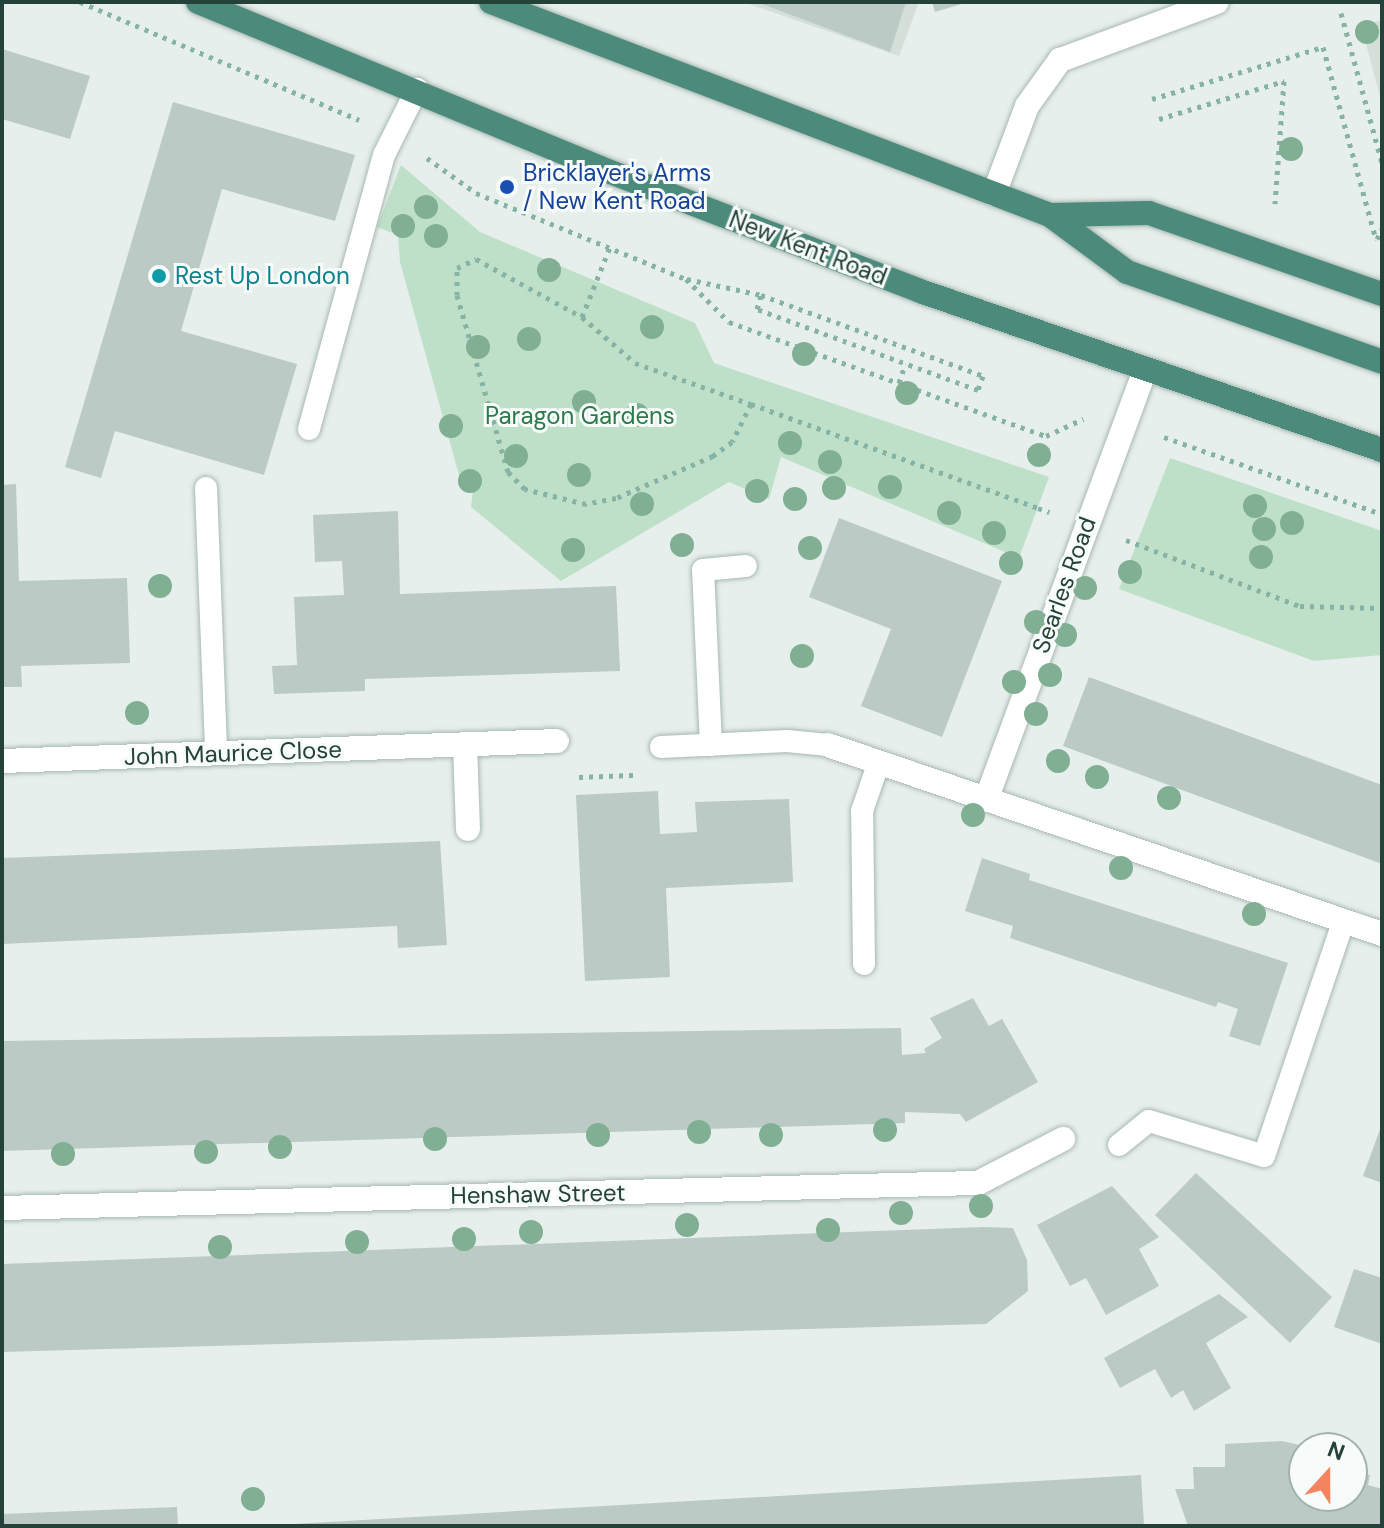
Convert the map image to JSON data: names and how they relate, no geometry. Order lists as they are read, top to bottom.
{
  "streets": {
    "highway": ["New Kent Road"],
    "street": ["Searles Road", "John Maurice Close", "Henshaw Street"]
  },
  "crossings": [
    ["New Kent Road", "Searles Road"]
  ],
  "parks": ["Paragon Gardens"],
  "places": ["Bricklayer's Arms / New Kent Road", "Rest Up London"],
  "north": "top"
}
